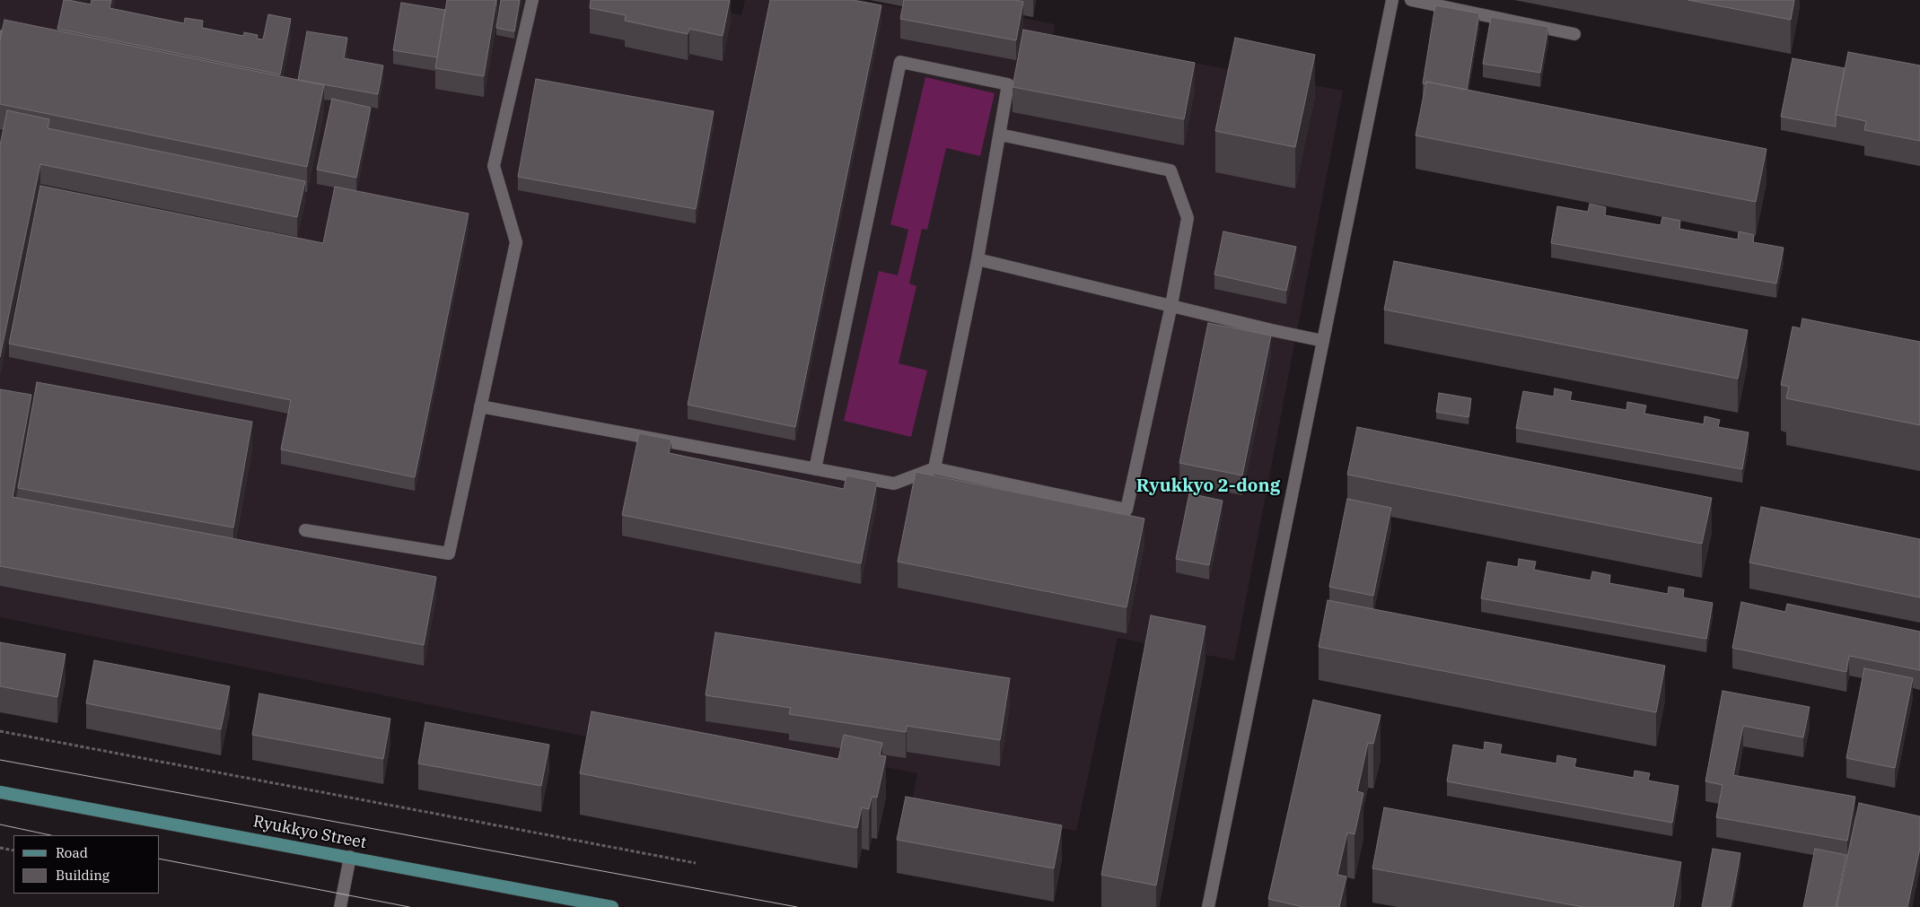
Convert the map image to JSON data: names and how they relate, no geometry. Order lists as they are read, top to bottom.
{
  "streets": {
    "main road": ["Ryukkyo Street"]
  },
  "districts": ["Ryukkyo 2-dong"],
  "legend": ["Road", "Building"]
}
